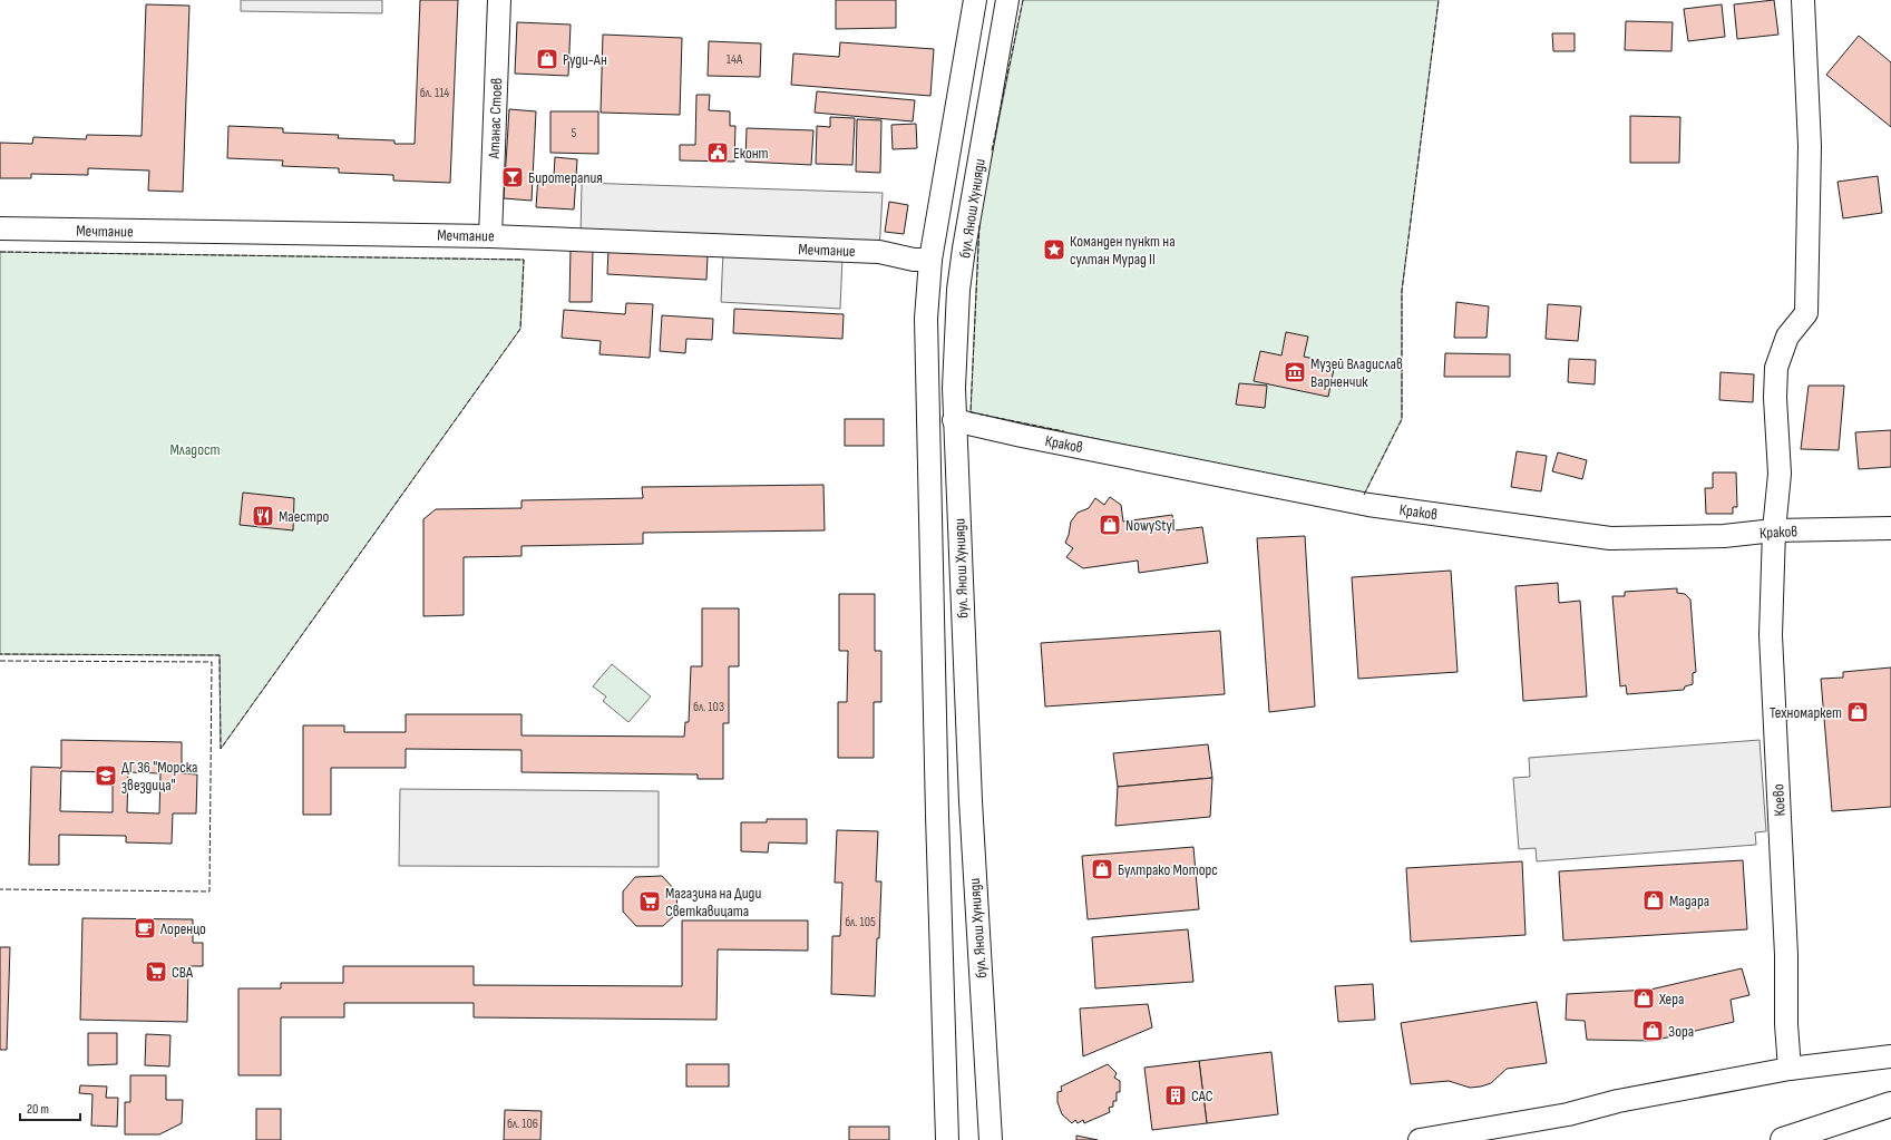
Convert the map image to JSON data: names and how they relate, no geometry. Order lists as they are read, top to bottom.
{
  "streets": {
    "street": [
      "Атанас Стоев",
      "бул. Янош Хунияди",
      "Мечтание",
      "Краков",
      "Коево"
    ]
  },
  "crossings": [
    ["Атанас Стоев", "Мечтание"],
    ["бул. Янош Хунияди", "Мечтание"],
    ["бул. Янош Хунияди", "Краков"],
    ["Краков", "Коево"]
  ],
  "parks": ["Младост"],
  "places": {
    "shop": [
      "Руди-Ан",
      "NowyStyl",
      "Техномаркет",
      "Бултрако Моторс",
      "Мадара",
      "Хера",
      "Зора"
    ],
    "public building": ["Еконт"],
    "bar": ["Биротерапия"],
    "place": ["Команден пункт на султан Мурад II"],
    "museum": ["Музей Владислав Варненчик"],
    "restaurant": ["Маестро"],
    "school or university": ["ДГ 36 \"Морска звездица\""],
    "supermarket": ["Магазина на Диди Светкавицата", "CBA"],
    "cafe": ["Лоренцо"],
    "building": ["САС"]
  },
  "house_numbers": [
    "14А",
    "бл. 114",
    "5",
    "бл. 103",
    "бл. 105",
    "бл. 106"
  ],
  "scale_bar": "20 m"
}
